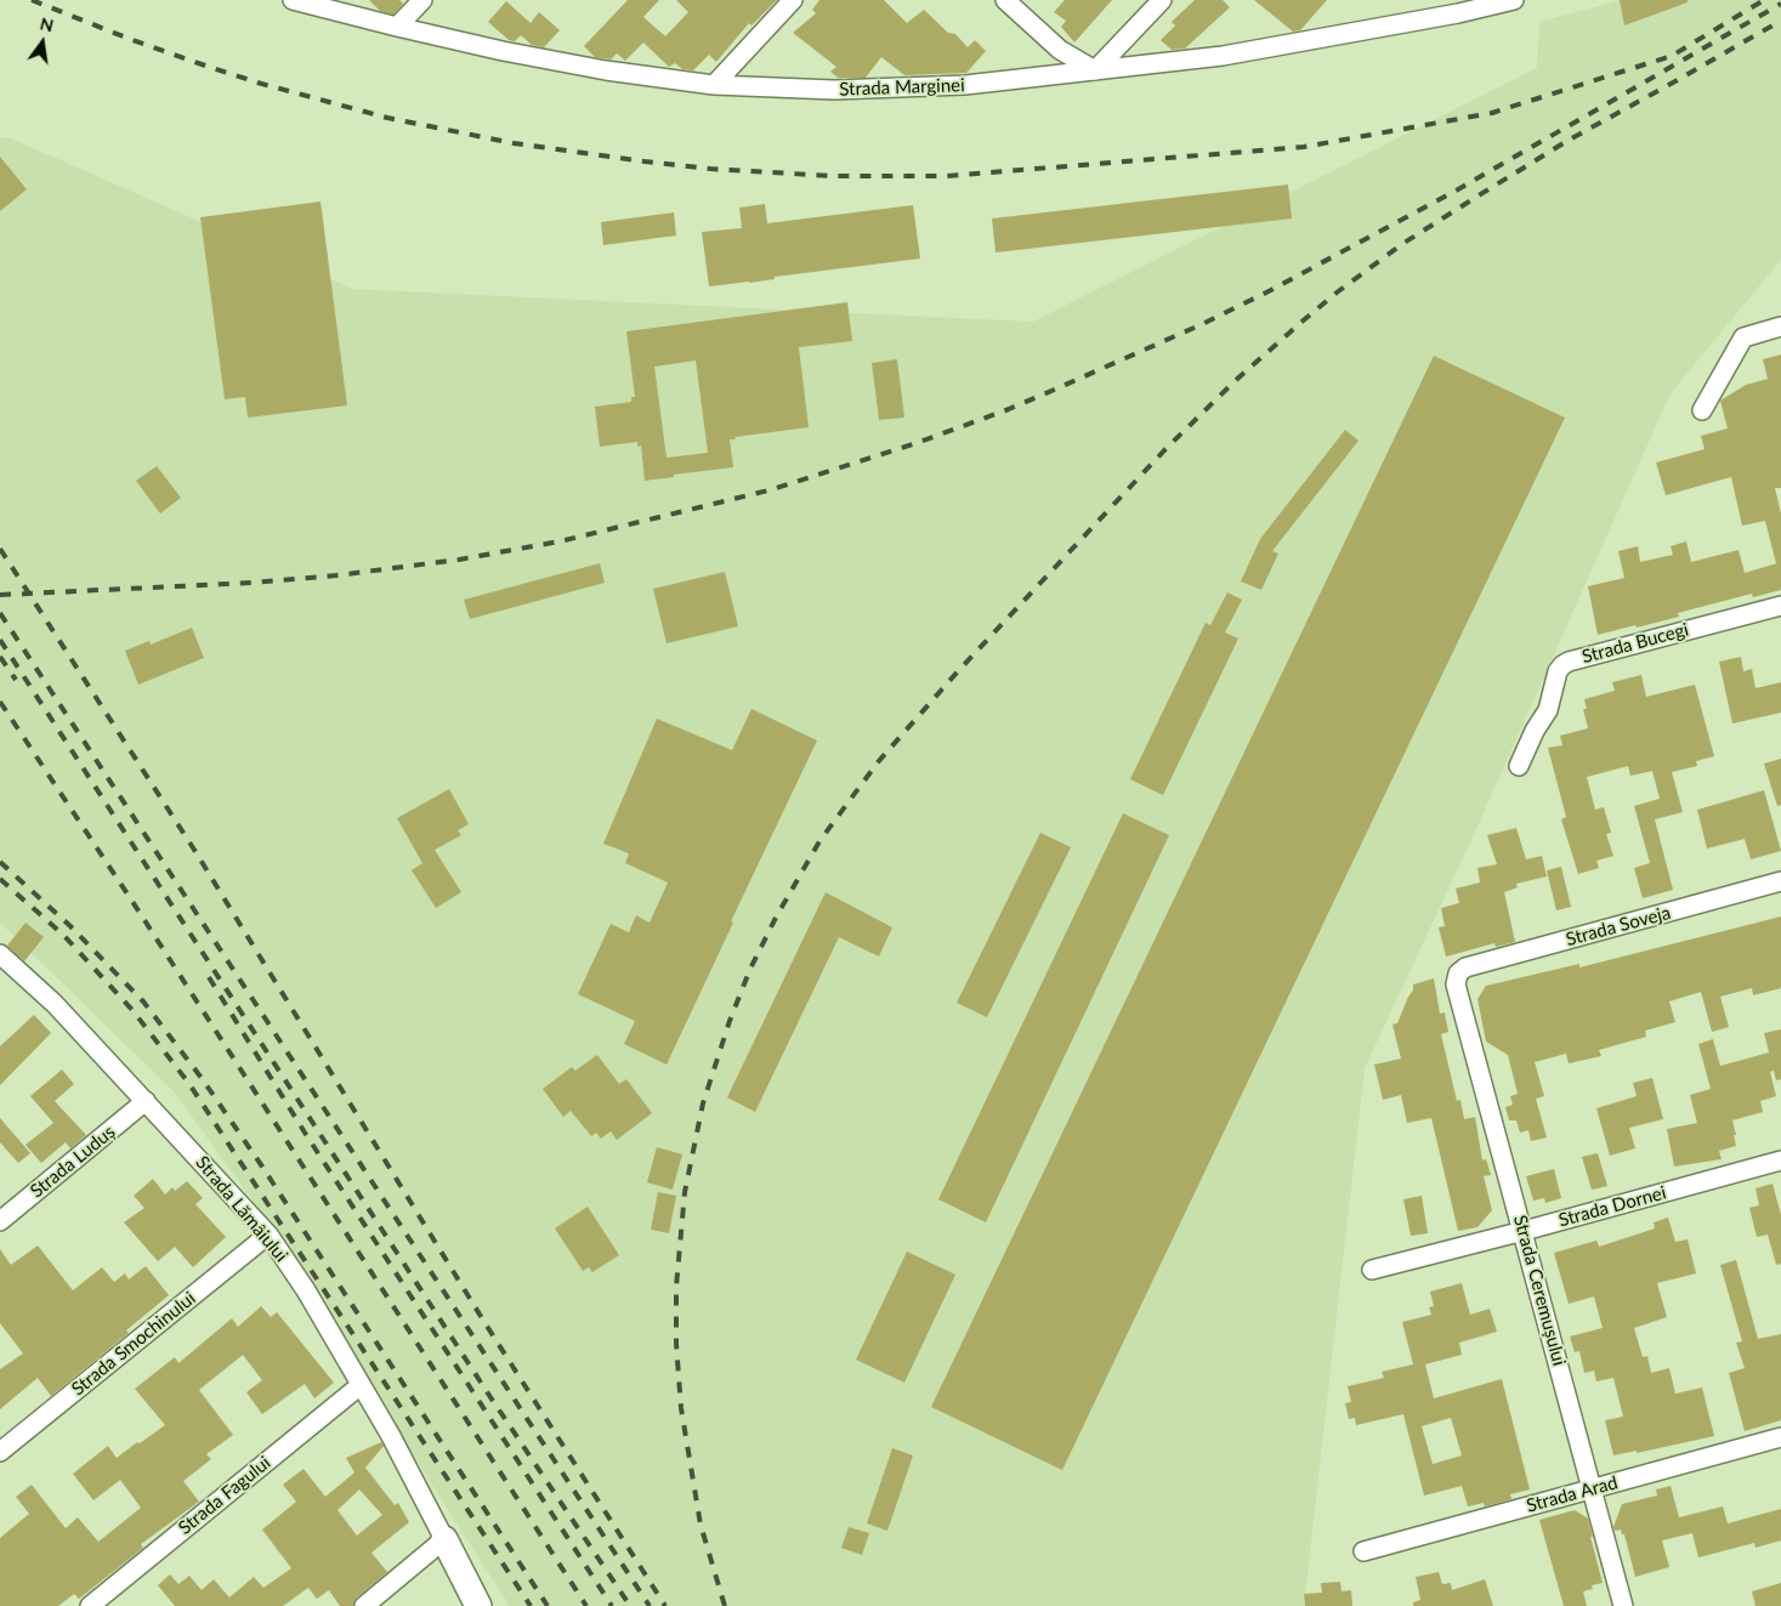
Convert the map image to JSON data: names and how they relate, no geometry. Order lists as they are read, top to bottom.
{
  "streets": {
    "street": [
      "Strada Marginei",
      "Strada Bucegi",
      "Strada Soveja",
      "Strada Luduș",
      "Strada Dornei",
      "Strada Lămâiului",
      "Strada Ceremușului",
      "Strada Smochinului",
      "Strada Arad",
      "Strada Fagului"
    ]
  },
  "crossings": [
    ["Strada Soveja", "Strada Ceremușului"],
    ["Strada Luduș", "Strada Lămâiului"],
    ["Strada Dornei", "Strada Ceremușului"],
    ["Strada Lămâiului", "Strada Smochinului"],
    ["Strada Lămâiului", "Strada Fagului"],
    ["Strada Ceremușului", "Strada Arad"]
  ],
  "north": "top"
}
